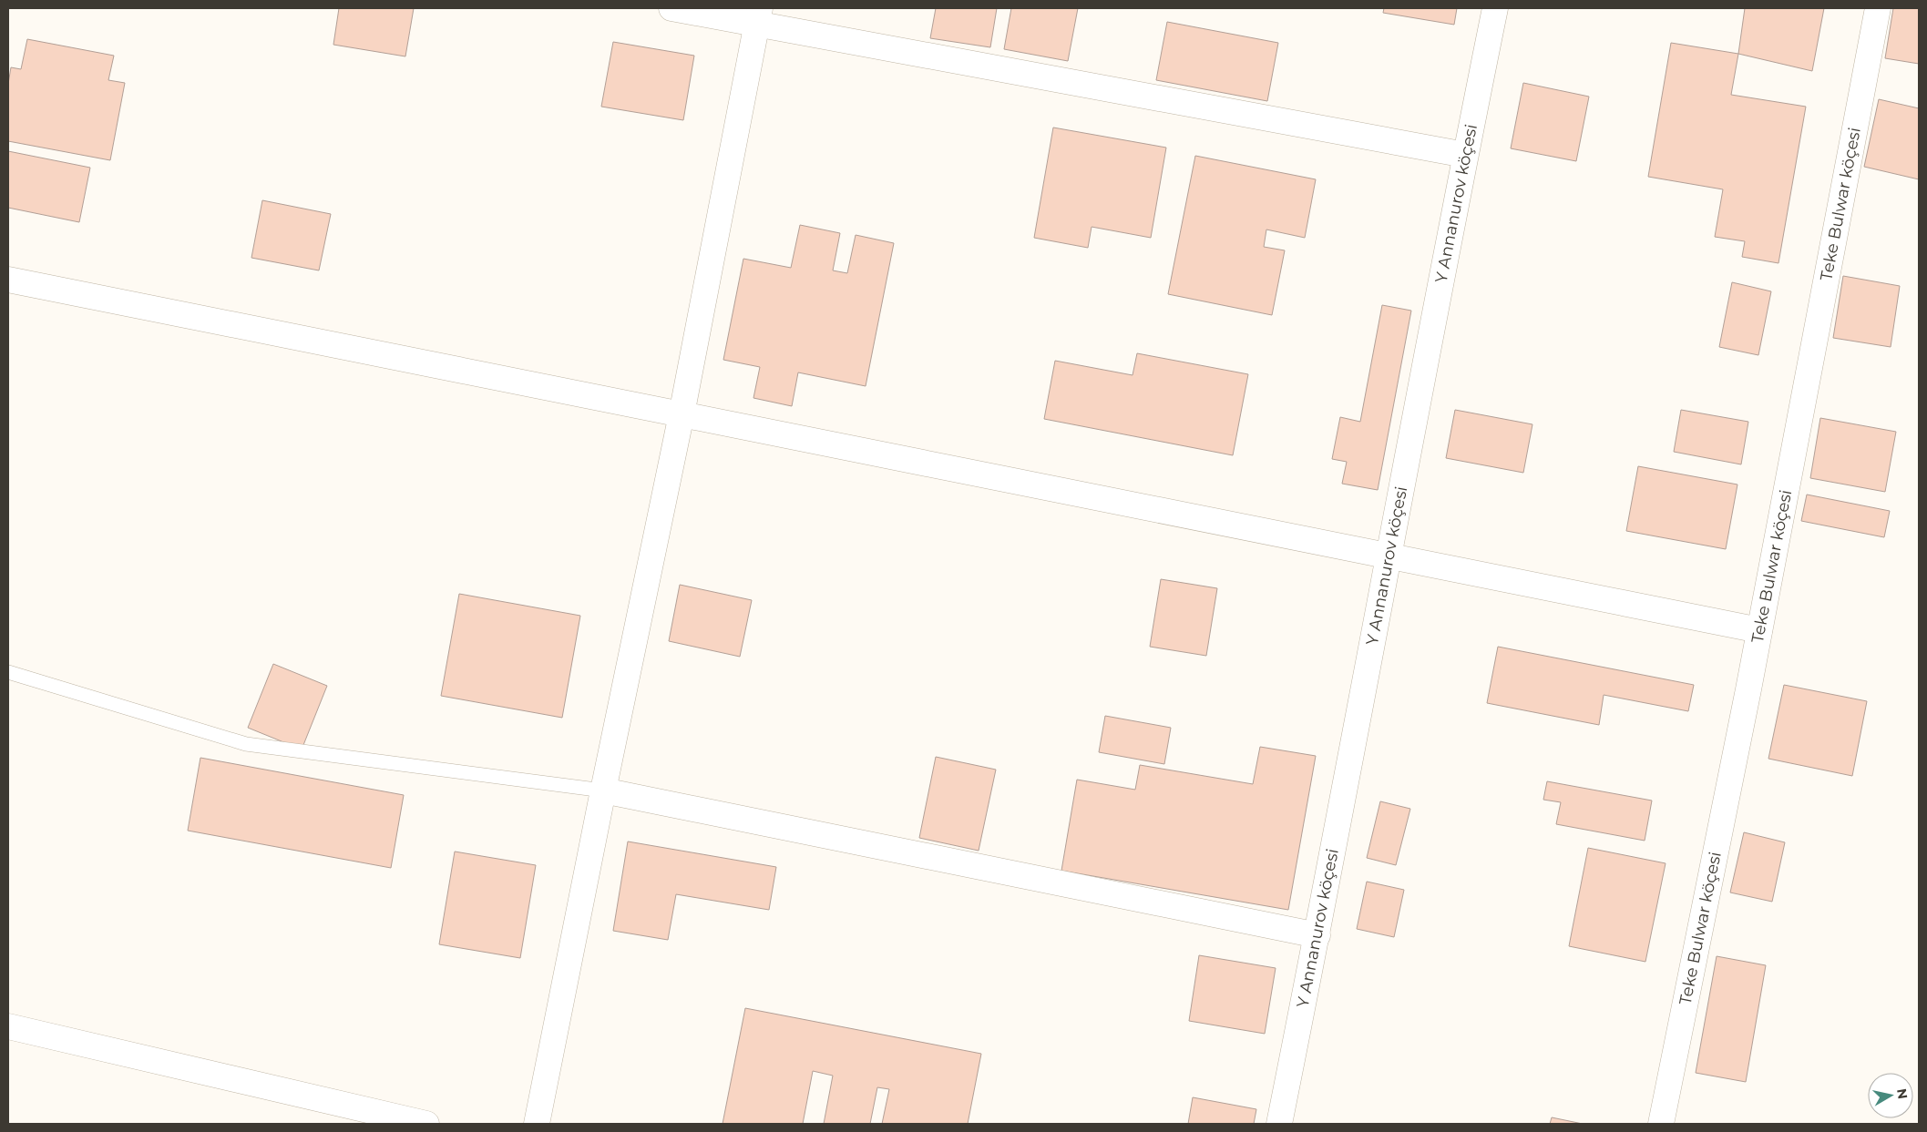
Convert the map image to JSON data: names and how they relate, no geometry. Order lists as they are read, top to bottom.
{
  "streets": {
    "street": ["Y Annanurov köçesi", "Teke Bulwar köçesi"]
  },
  "north": "right"
}
